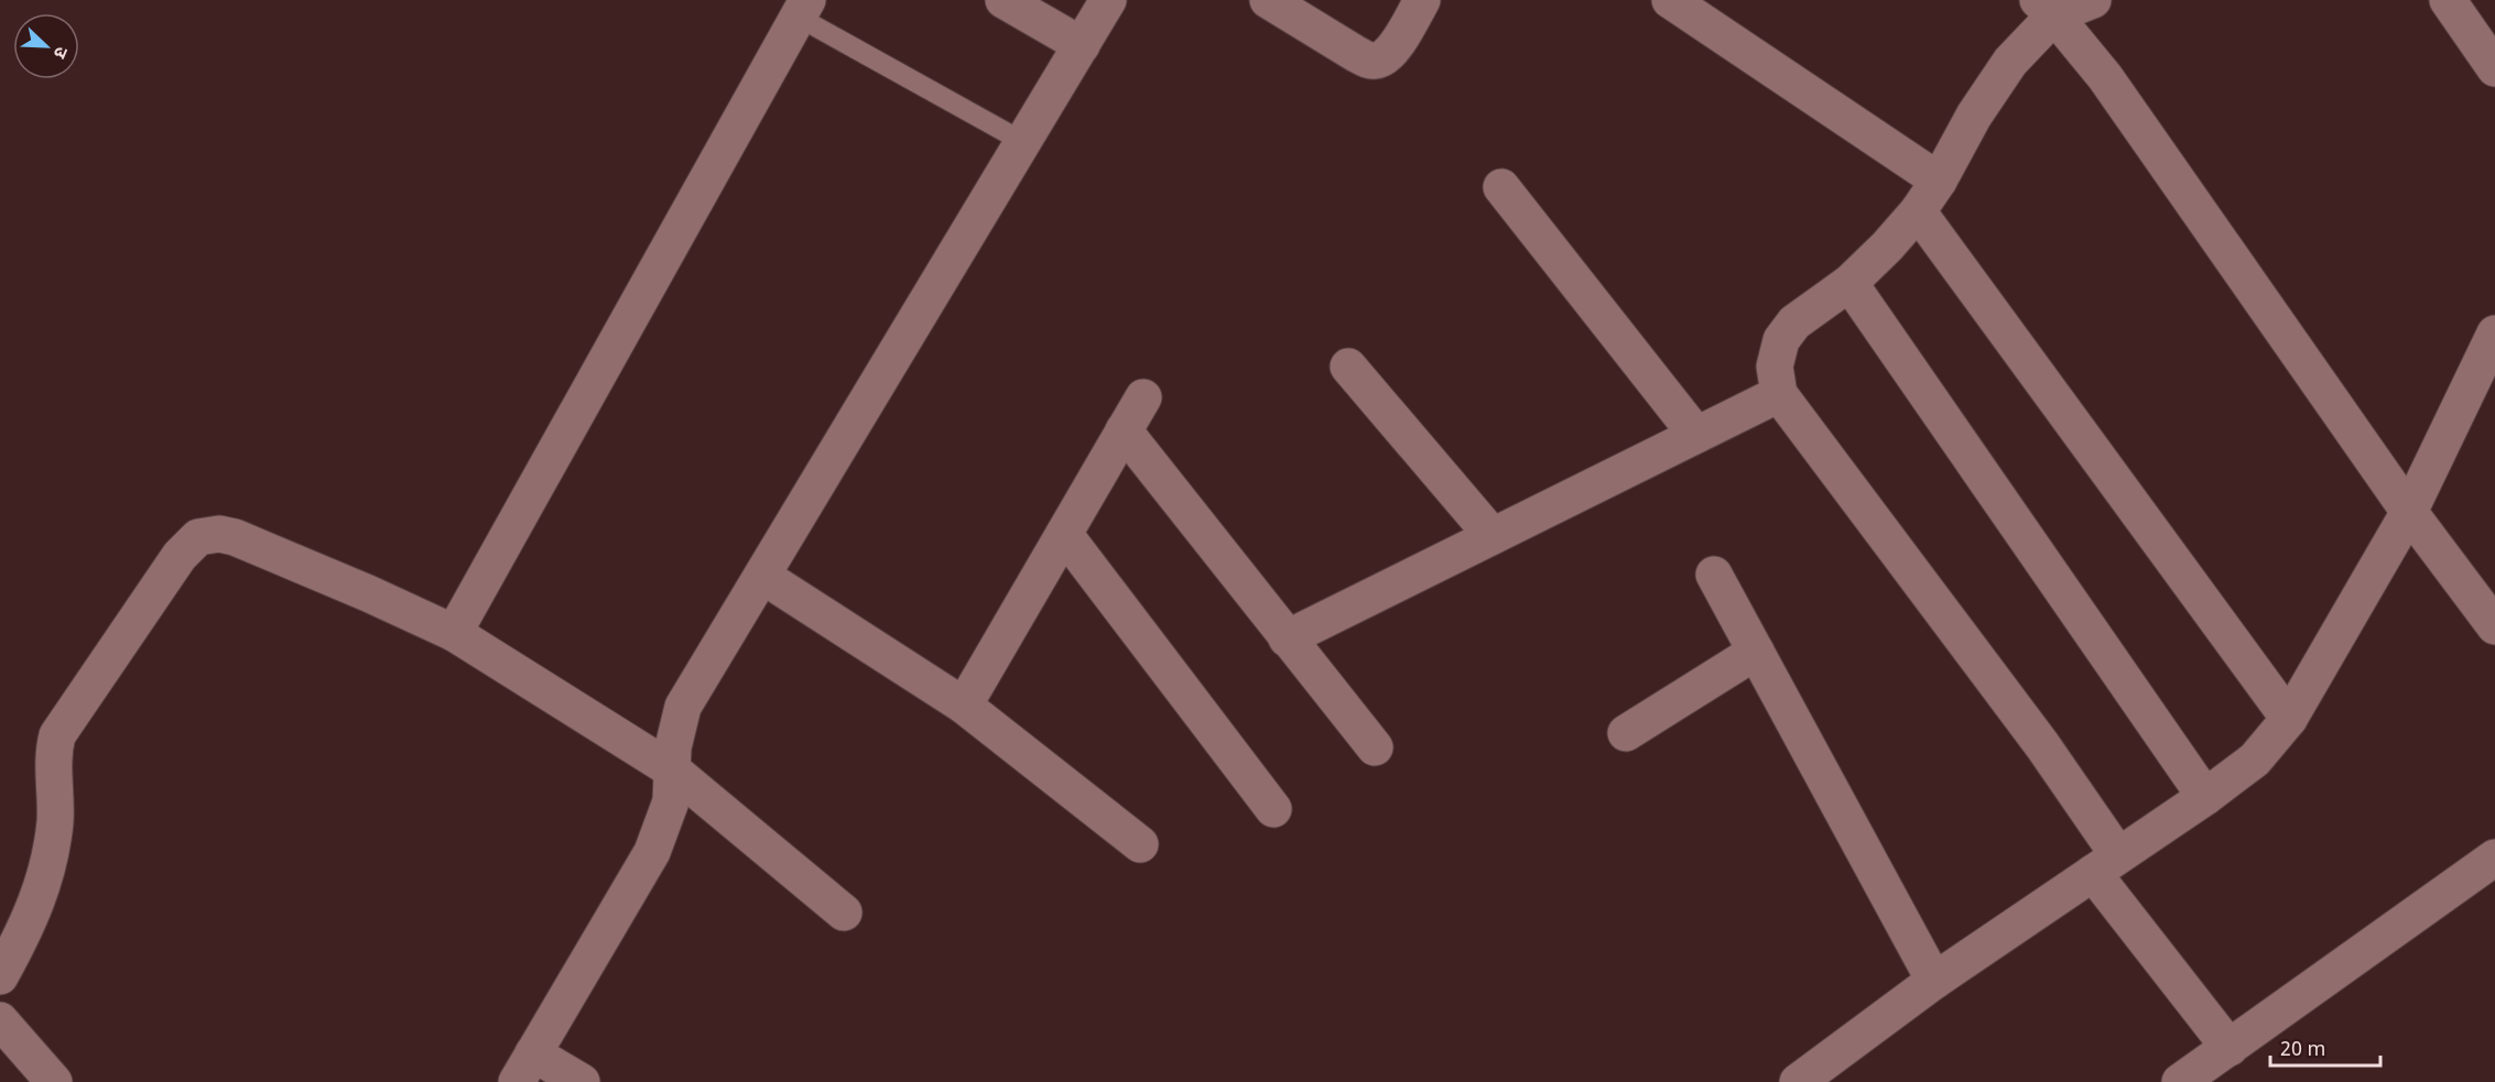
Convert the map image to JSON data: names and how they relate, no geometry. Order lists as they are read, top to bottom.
{
  "scale_bar": "20 m",
  "north": "bottom right"
}
